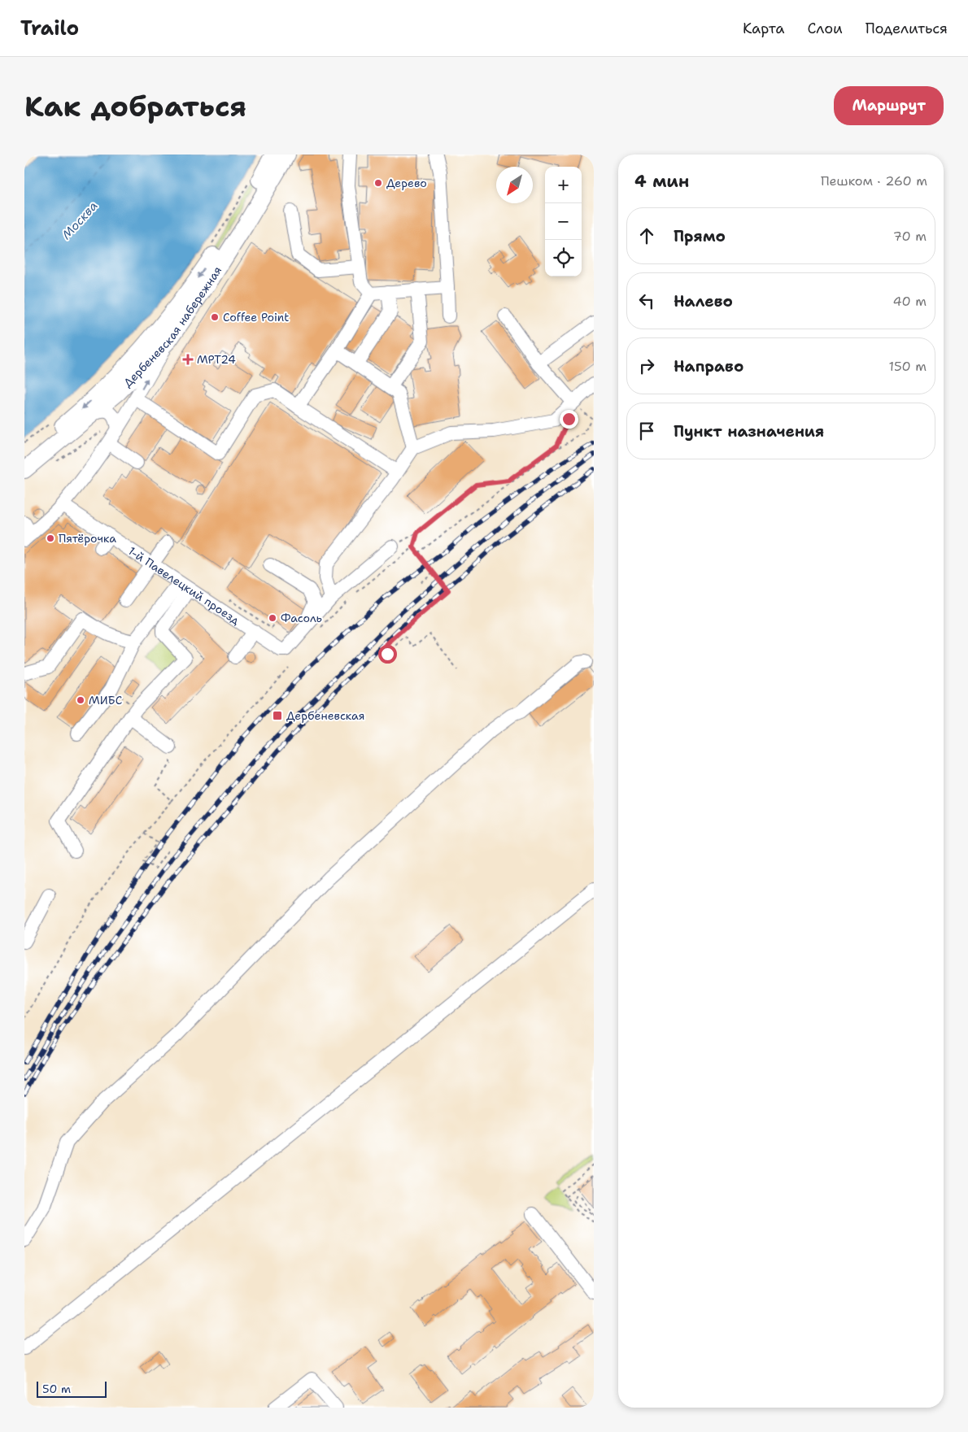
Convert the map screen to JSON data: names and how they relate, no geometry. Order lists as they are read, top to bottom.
{
  "streets": {
    "main road": ["Дербеневская набережная"],
    "street": ["1-й Павелецкий проезд"]
  },
  "water": ["Москва"],
  "places": {
    "other": [
      "Дерево",
      "Coffee Point",
      "Пятёрочка",
      "Фасоль",
      "МИБС"
    ],
    "health": ["МРТ24"],
    "transit": ["Дербеневская"]
  },
  "scale_bar": "50 m",
  "north": "bottom left",
  "page": {
    "header": "Trailo",
    "nav": ["Карта", "Слои", "Поделиться"],
    "buttons": "Маршрут",
    "title": "Как добраться",
    "heading": ["4 мин", "Пешком · 260 m"],
    "map_buttons": ["+", "−"],
    "list": [
      ["Прямо", "70 m"],
      ["Налево", "40 m"],
      ["Направо", "150 m"],
      "Пункт назначения"
    ],
    "scale": "50 m"
  }
}
